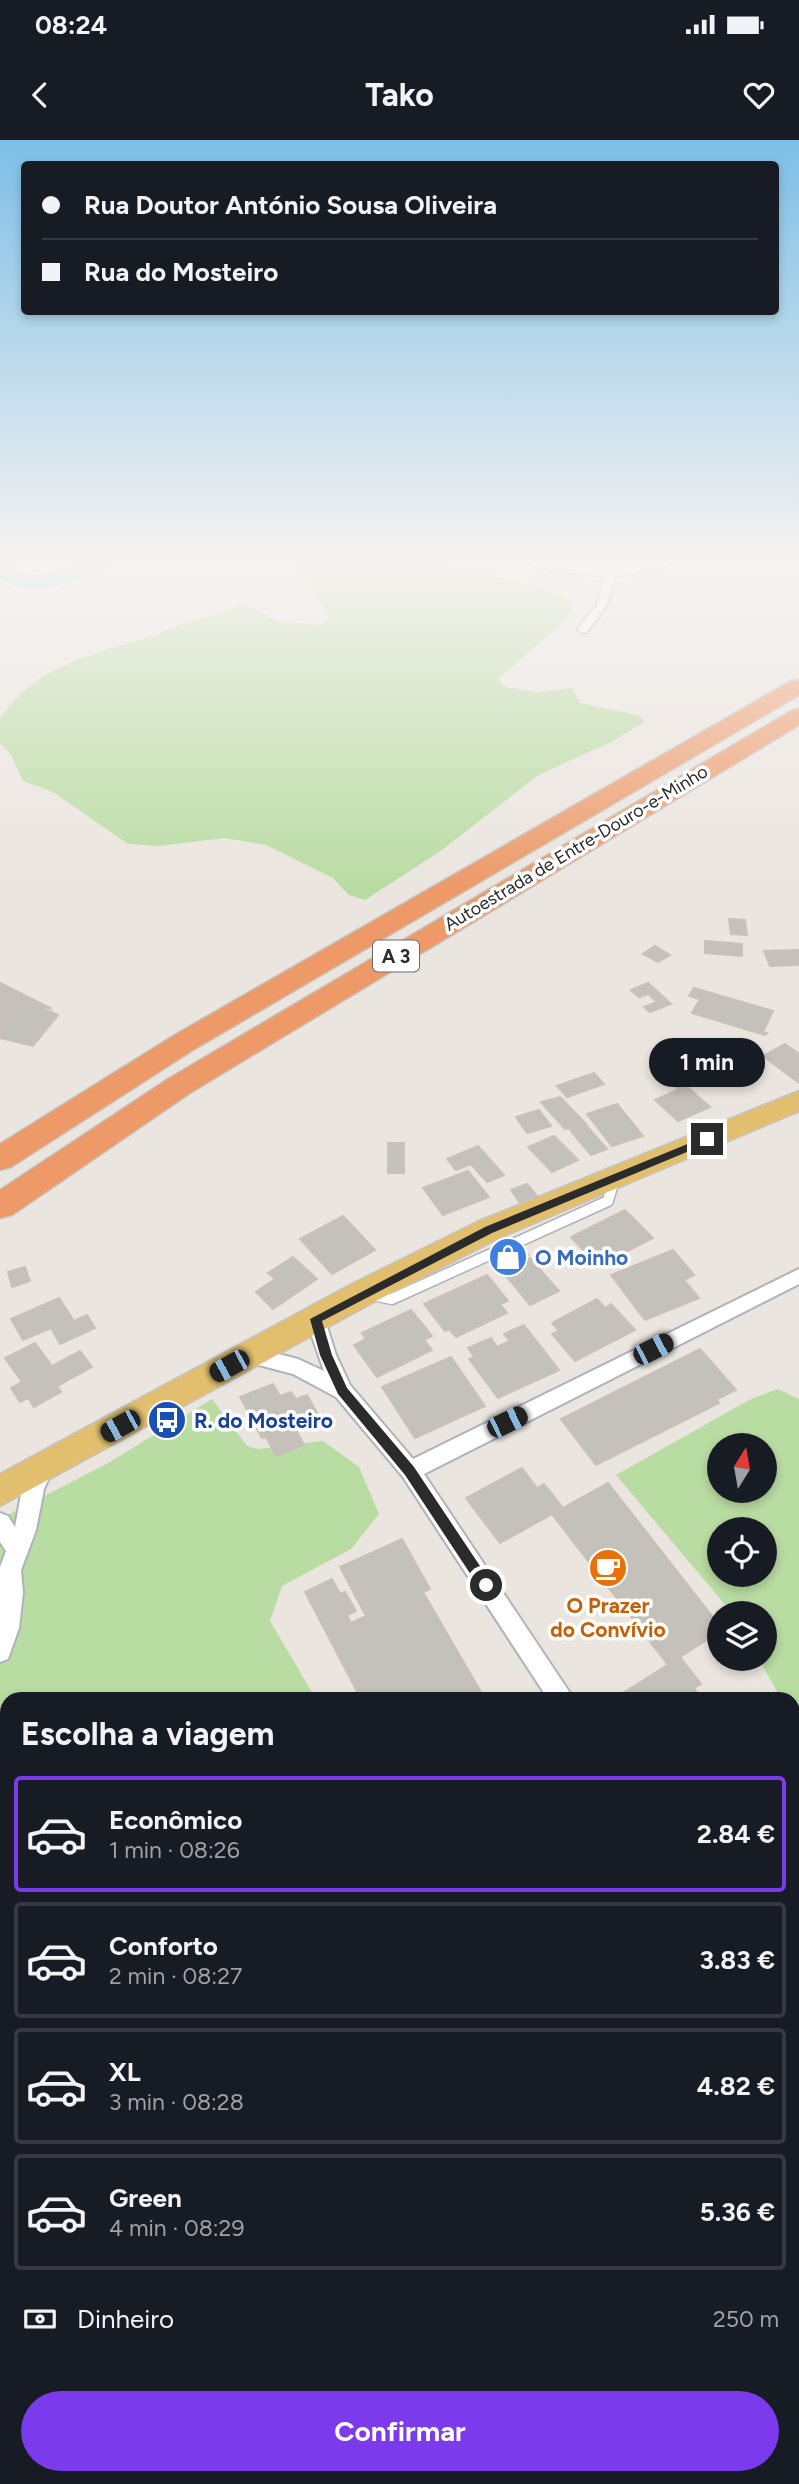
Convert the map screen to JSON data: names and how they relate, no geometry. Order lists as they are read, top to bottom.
{
  "streets": {
    "highway": ["Autoestrada de Entre-Douro-e-Minho", "A 3"]
  },
  "places": {
    "shop": ["O Moinho"],
    "bus stop": ["R. do Mosteiro"],
    "cafe": ["O Prazer do Convívio"]
  },
  "north": "top",
  "page": {
    "status": "08:24",
    "header": "Tako",
    "banner": ["Rua Doutor António Sousa Oliveira", "Rua do Mosteiro"],
    "bubble": "1 min",
    "heading": "Escolha a viagem",
    "list": [
      {
        "name": "Econômico",
        "note": "1 min · 08:26",
        "value": "2.84 €"
      },
      {
        "name": "Conforto",
        "note": "2 min · 08:27",
        "value": "3.83 €"
      },
      {
        "name": "XL",
        "note": "3 min · 08:28",
        "value": "4.82 €"
      },
      {
        "name": "Green",
        "note": "4 min · 08:29",
        "value": "5.36 €"
      }
    ],
    "pay": ["Dinheiro", "250 m"],
    "buttons": "Confirmar"
  }
}
